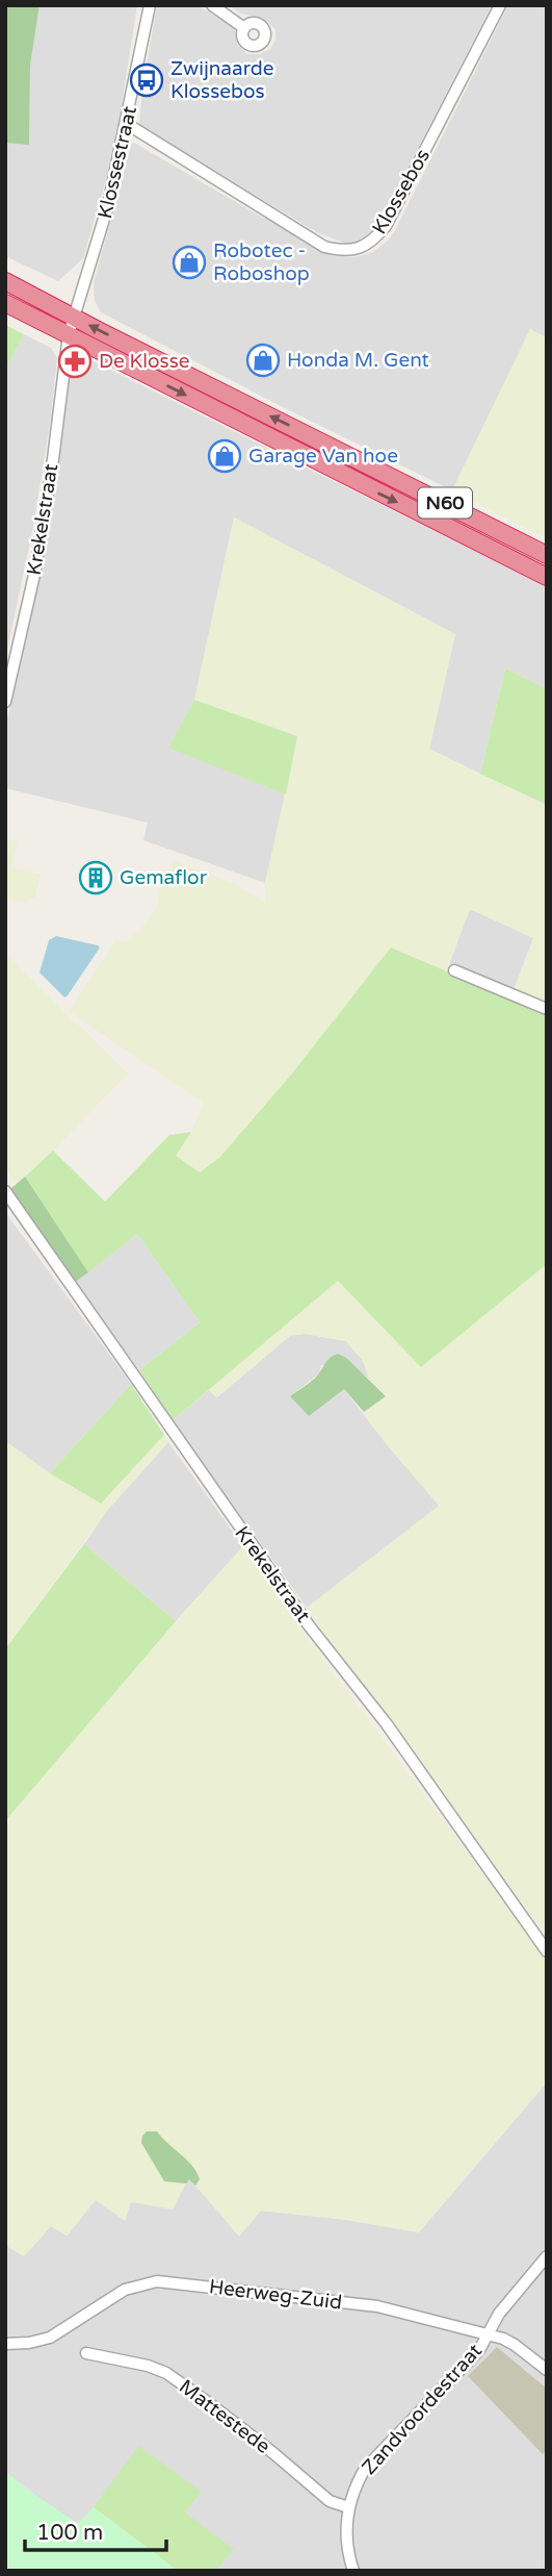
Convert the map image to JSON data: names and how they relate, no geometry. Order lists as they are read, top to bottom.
{
  "streets": {
    "highway": ["N60"],
    "street": [
      "Klossestraat",
      "Klossebos",
      "Krekelstraat",
      "Heerweg-Zuid",
      "Zandvoordestraat",
      "Mattestede"
    ]
  },
  "crossings": [
    ["Klossestraat", "Klossebos"],
    ["Klossestraat", "N60"],
    ["Klossestraat", "Krekelstraat"],
    ["N60", "Krekelstraat"],
    ["Heerweg-Zuid", "Zandvoordestraat"],
    ["Zandvoordestraat", "Mattestede"]
  ],
  "places": {
    "bus stop": ["Zwijnaarde Klossebos"],
    "shop": ["Robotec - Roboshop", "Honda M. Gent", "Garage Van hoe"],
    "pharmacy": ["De Klosse"],
    "building": ["Gemaflor"]
  },
  "scale_bar": "100 m"
}
